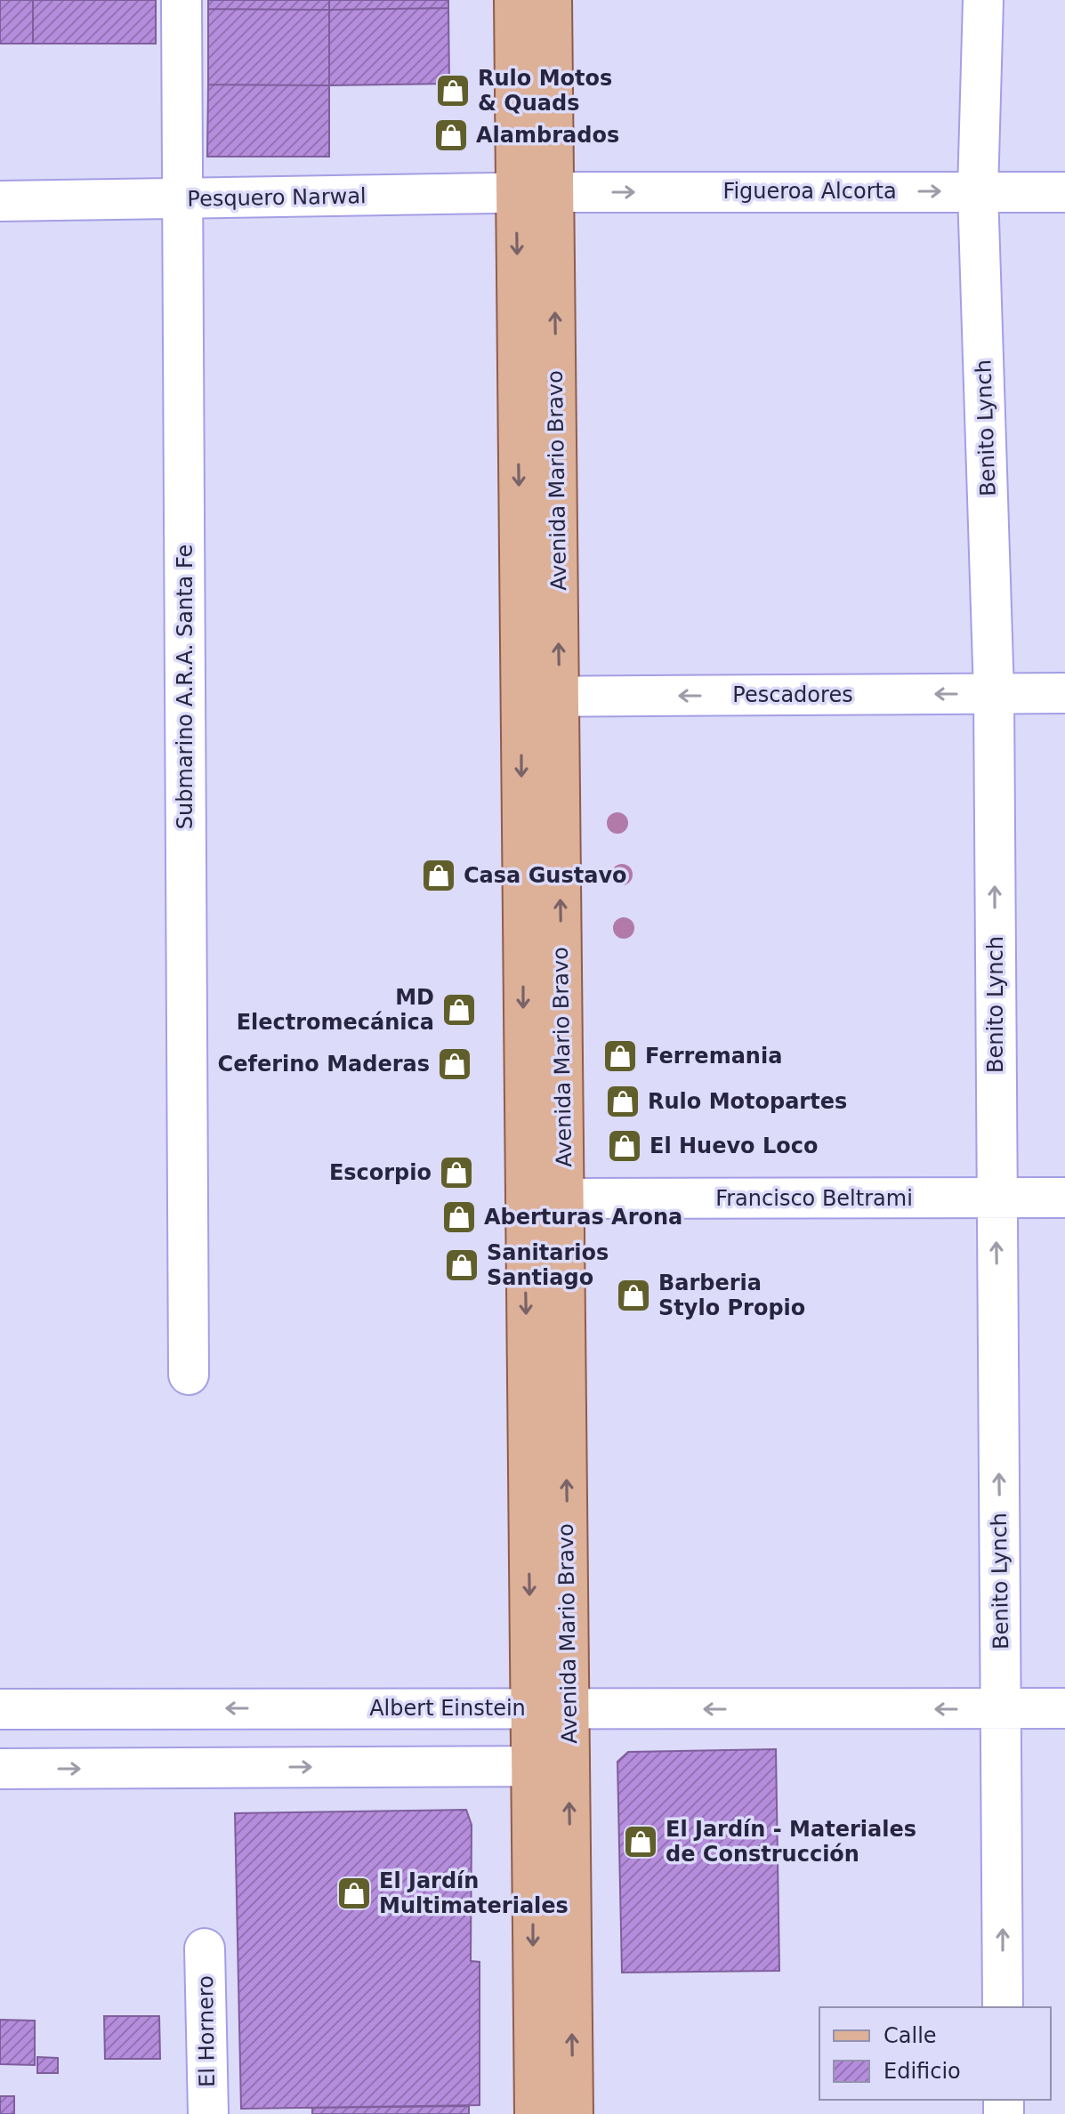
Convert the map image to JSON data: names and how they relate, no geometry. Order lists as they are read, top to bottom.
{
  "streets": {
    "main road": ["Avenida Mario Bravo"],
    "street": [
      "Figueroa Alcorta",
      "Pesquero Narwal",
      "Benito Lynch",
      "Submarino A.R.A. Santa Fe",
      "Pescadores",
      "Francisco Beltrami",
      "Albert Einstein",
      "El Hornero"
    ]
  },
  "crossings": [
    ["Figueroa Alcorta", "Pesquero Narwal"],
    ["Figueroa Alcorta", "Benito Lynch"],
    ["Figueroa Alcorta", "Avenida Mario Bravo"],
    ["Pesquero Narwal", "Avenida Mario Bravo"],
    ["Pesquero Narwal", "Submarino A.R.A. Santa Fe"],
    ["Benito Lynch", "Pescadores"],
    ["Benito Lynch", "Francisco Beltrami"],
    ["Benito Lynch", "Albert Einstein"],
    ["Avenida Mario Bravo", "Pescadores"],
    ["Avenida Mario Bravo", "Francisco Beltrami"],
    ["Avenida Mario Bravo", "Albert Einstein"]
  ],
  "one_way": ["Figueroa Alcorta", "Benito Lynch", "Pescadores"],
  "places": {
    "shop": [
      "Rulo Motos & Quads",
      "Alambrados",
      "Casa Gustavo",
      "MD Electromecánica",
      "Ferremania",
      "Ceferino Maderas",
      "Rulo Motopartes",
      "El Huevo Loco",
      "Escorpio",
      "Aberturas Arona",
      "Sanitarios Santiago",
      "Barberia Stylo Propio",
      "El Jardín - Materiales de Construcción",
      "El Jardín Multimateriales"
    ]
  },
  "legend": ["Calle", "Edificio"]
}
